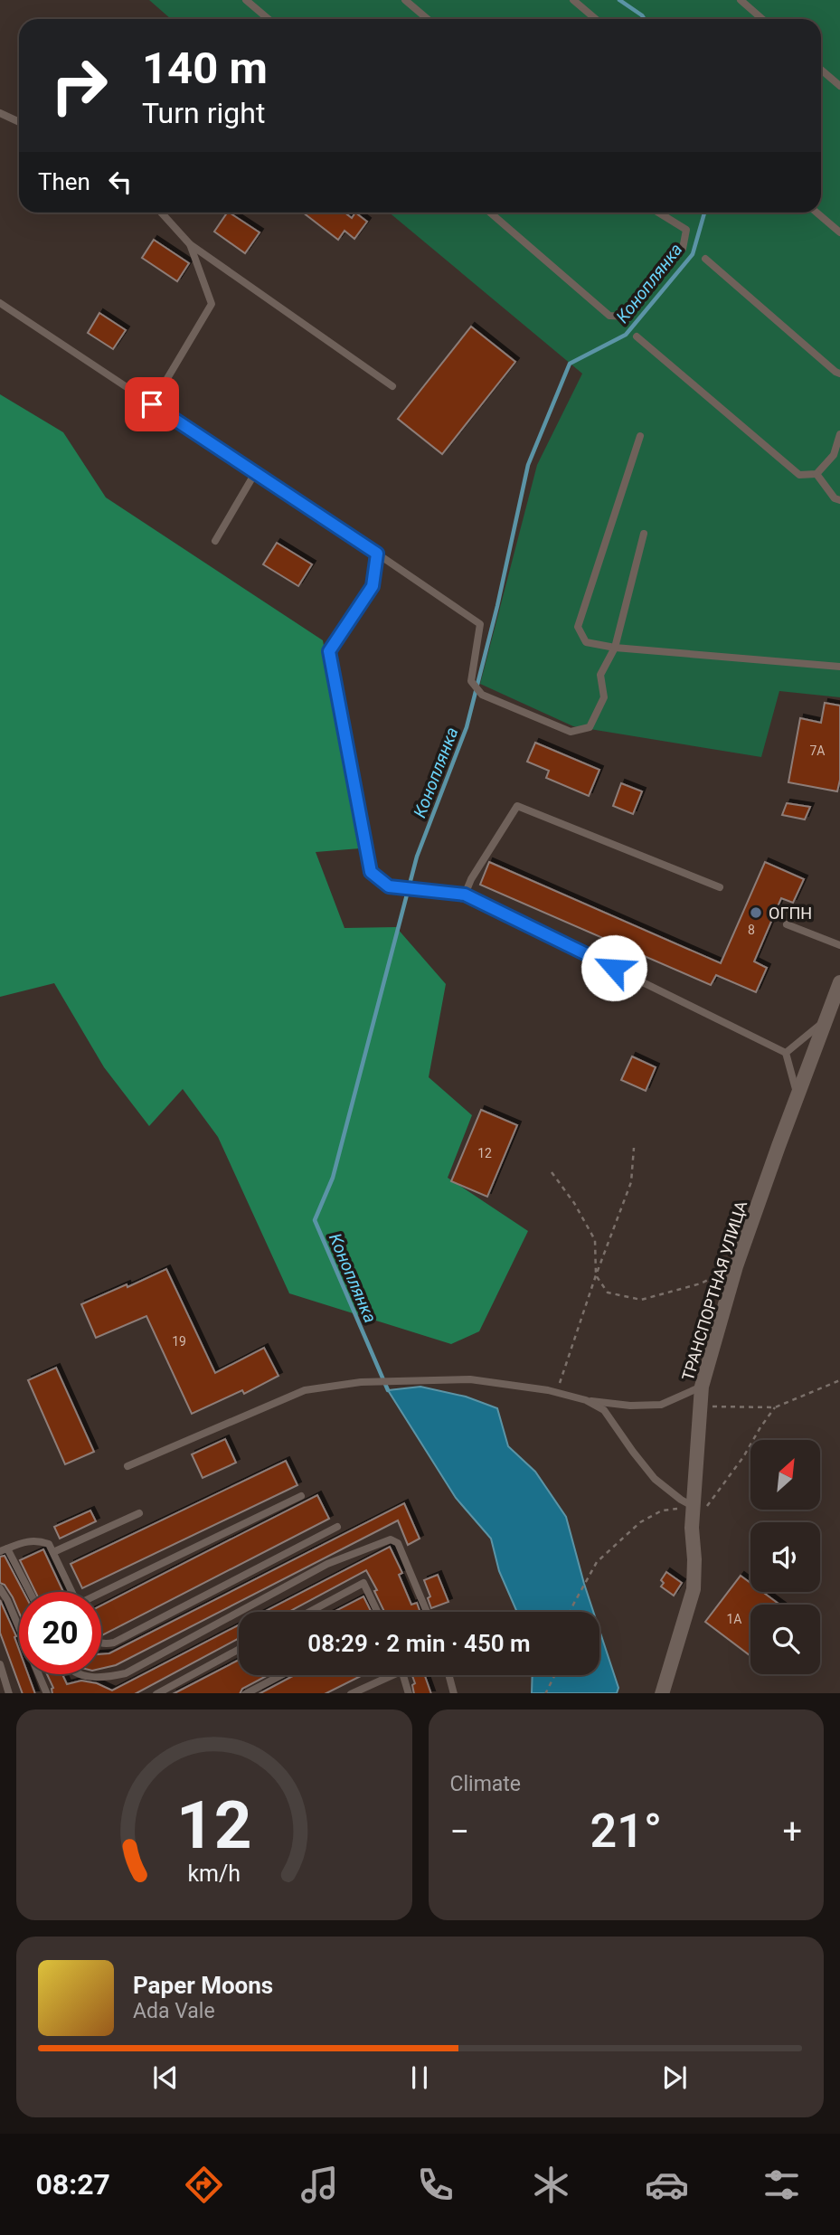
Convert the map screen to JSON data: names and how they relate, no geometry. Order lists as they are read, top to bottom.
{
  "streets": {
    "street": ["ТРАНСПОРТНАЯ УЛИЦА"]
  },
  "water": ["Коноплянка"],
  "places": ["ОГПН"],
  "house_numbers": [
    "7А",
    "8",
    "12",
    "19",
    "1А"
  ],
  "north": "top right",
  "page": {
    "turn": ["140 m", "Turn right"],
    "then": "Then",
    "limit": "20",
    "trip": "08:29 · 2 min · 450 m",
    "tile": "Climate",
    "heat": ["−", "21°", "+"],
    "song": ["Paper Moons", "Ada Vale"],
    "tabs": "08:27",
    "gauge": ["12", "km/h"]
  }
}
